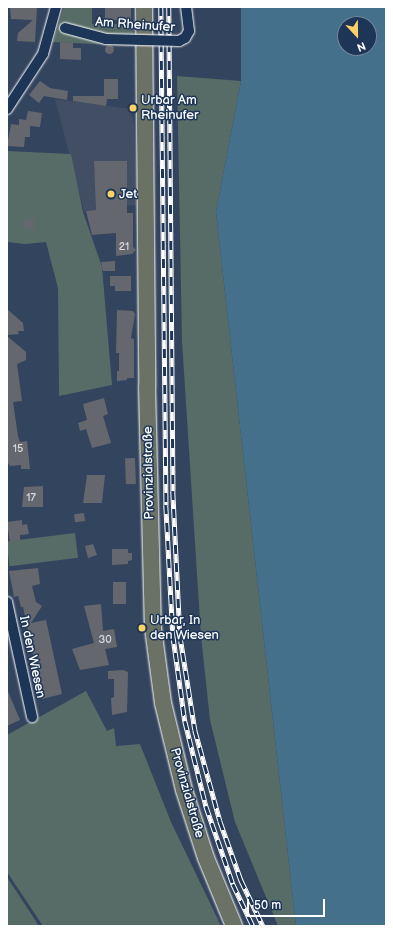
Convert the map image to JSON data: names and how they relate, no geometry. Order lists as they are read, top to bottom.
{
  "streets": {
    "main road": ["Provinzialstraße"],
    "street": ["Am Rheinufer", "In den Wiesen"]
  },
  "places": ["Urbar Am Rheinufer", "Jet", "Urbar, In den Wiesen"],
  "house_numbers": [
    "21",
    "15",
    "17",
    "30"
  ],
  "scale_bar": "50 m",
  "north": "bottom"
}
